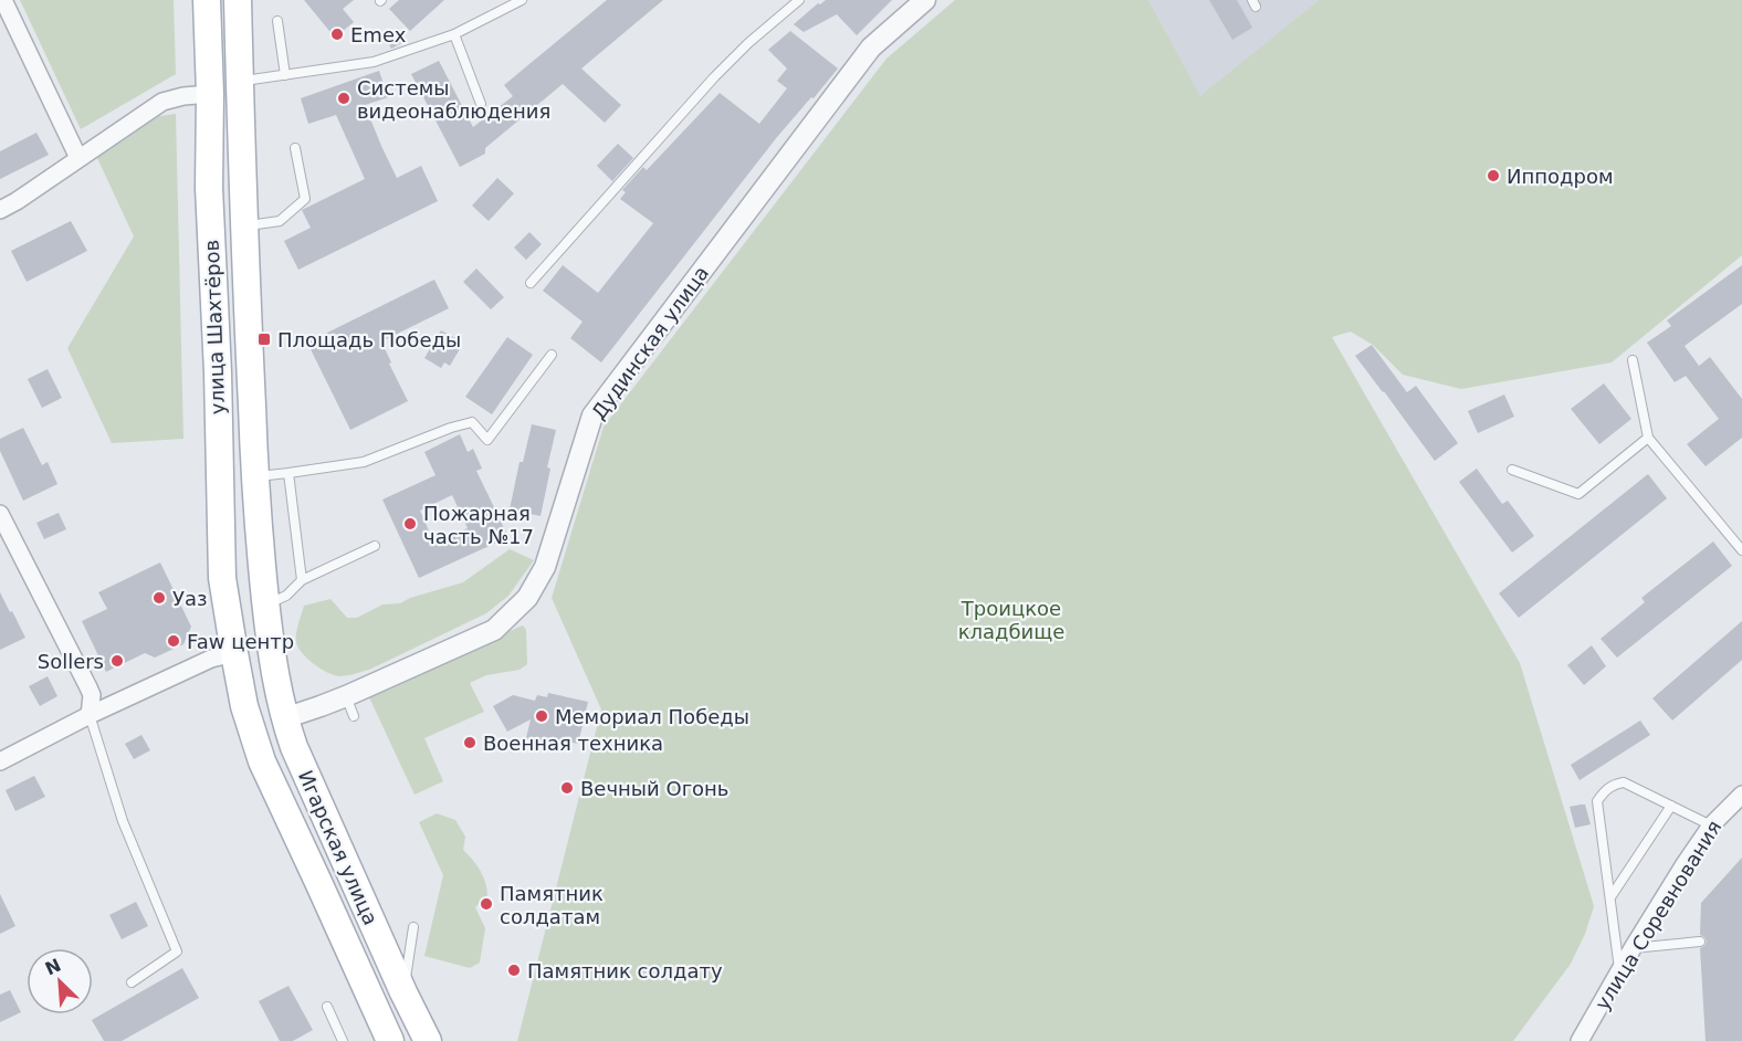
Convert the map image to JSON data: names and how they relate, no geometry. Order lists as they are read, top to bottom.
{
  "streets": {
    "main road": ["улица Шахтёров", "Игарская улица"],
    "street": ["Дудинская улица", "улица Соревнования"]
  },
  "crossings": [
    ["улица Шахтёров", "Игарская улица"],
    ["Дудинская улица", "Игарская улица"]
  ],
  "parks": ["Троицкое кладбище"],
  "places": {
    "other": [
      "Emex",
      "Системы видеонаблюдения",
      "Ипподром",
      "Пожарная часть №17",
      "Уаз",
      "Faw центр",
      "Sollers",
      "Мемориал Победы",
      "Военная техника",
      "Вечный Огонь",
      "Памятник солдатам",
      "Памятник солдату"
    ],
    "transit": ["Площадь Победы"]
  },
  "north": "top left"
}
